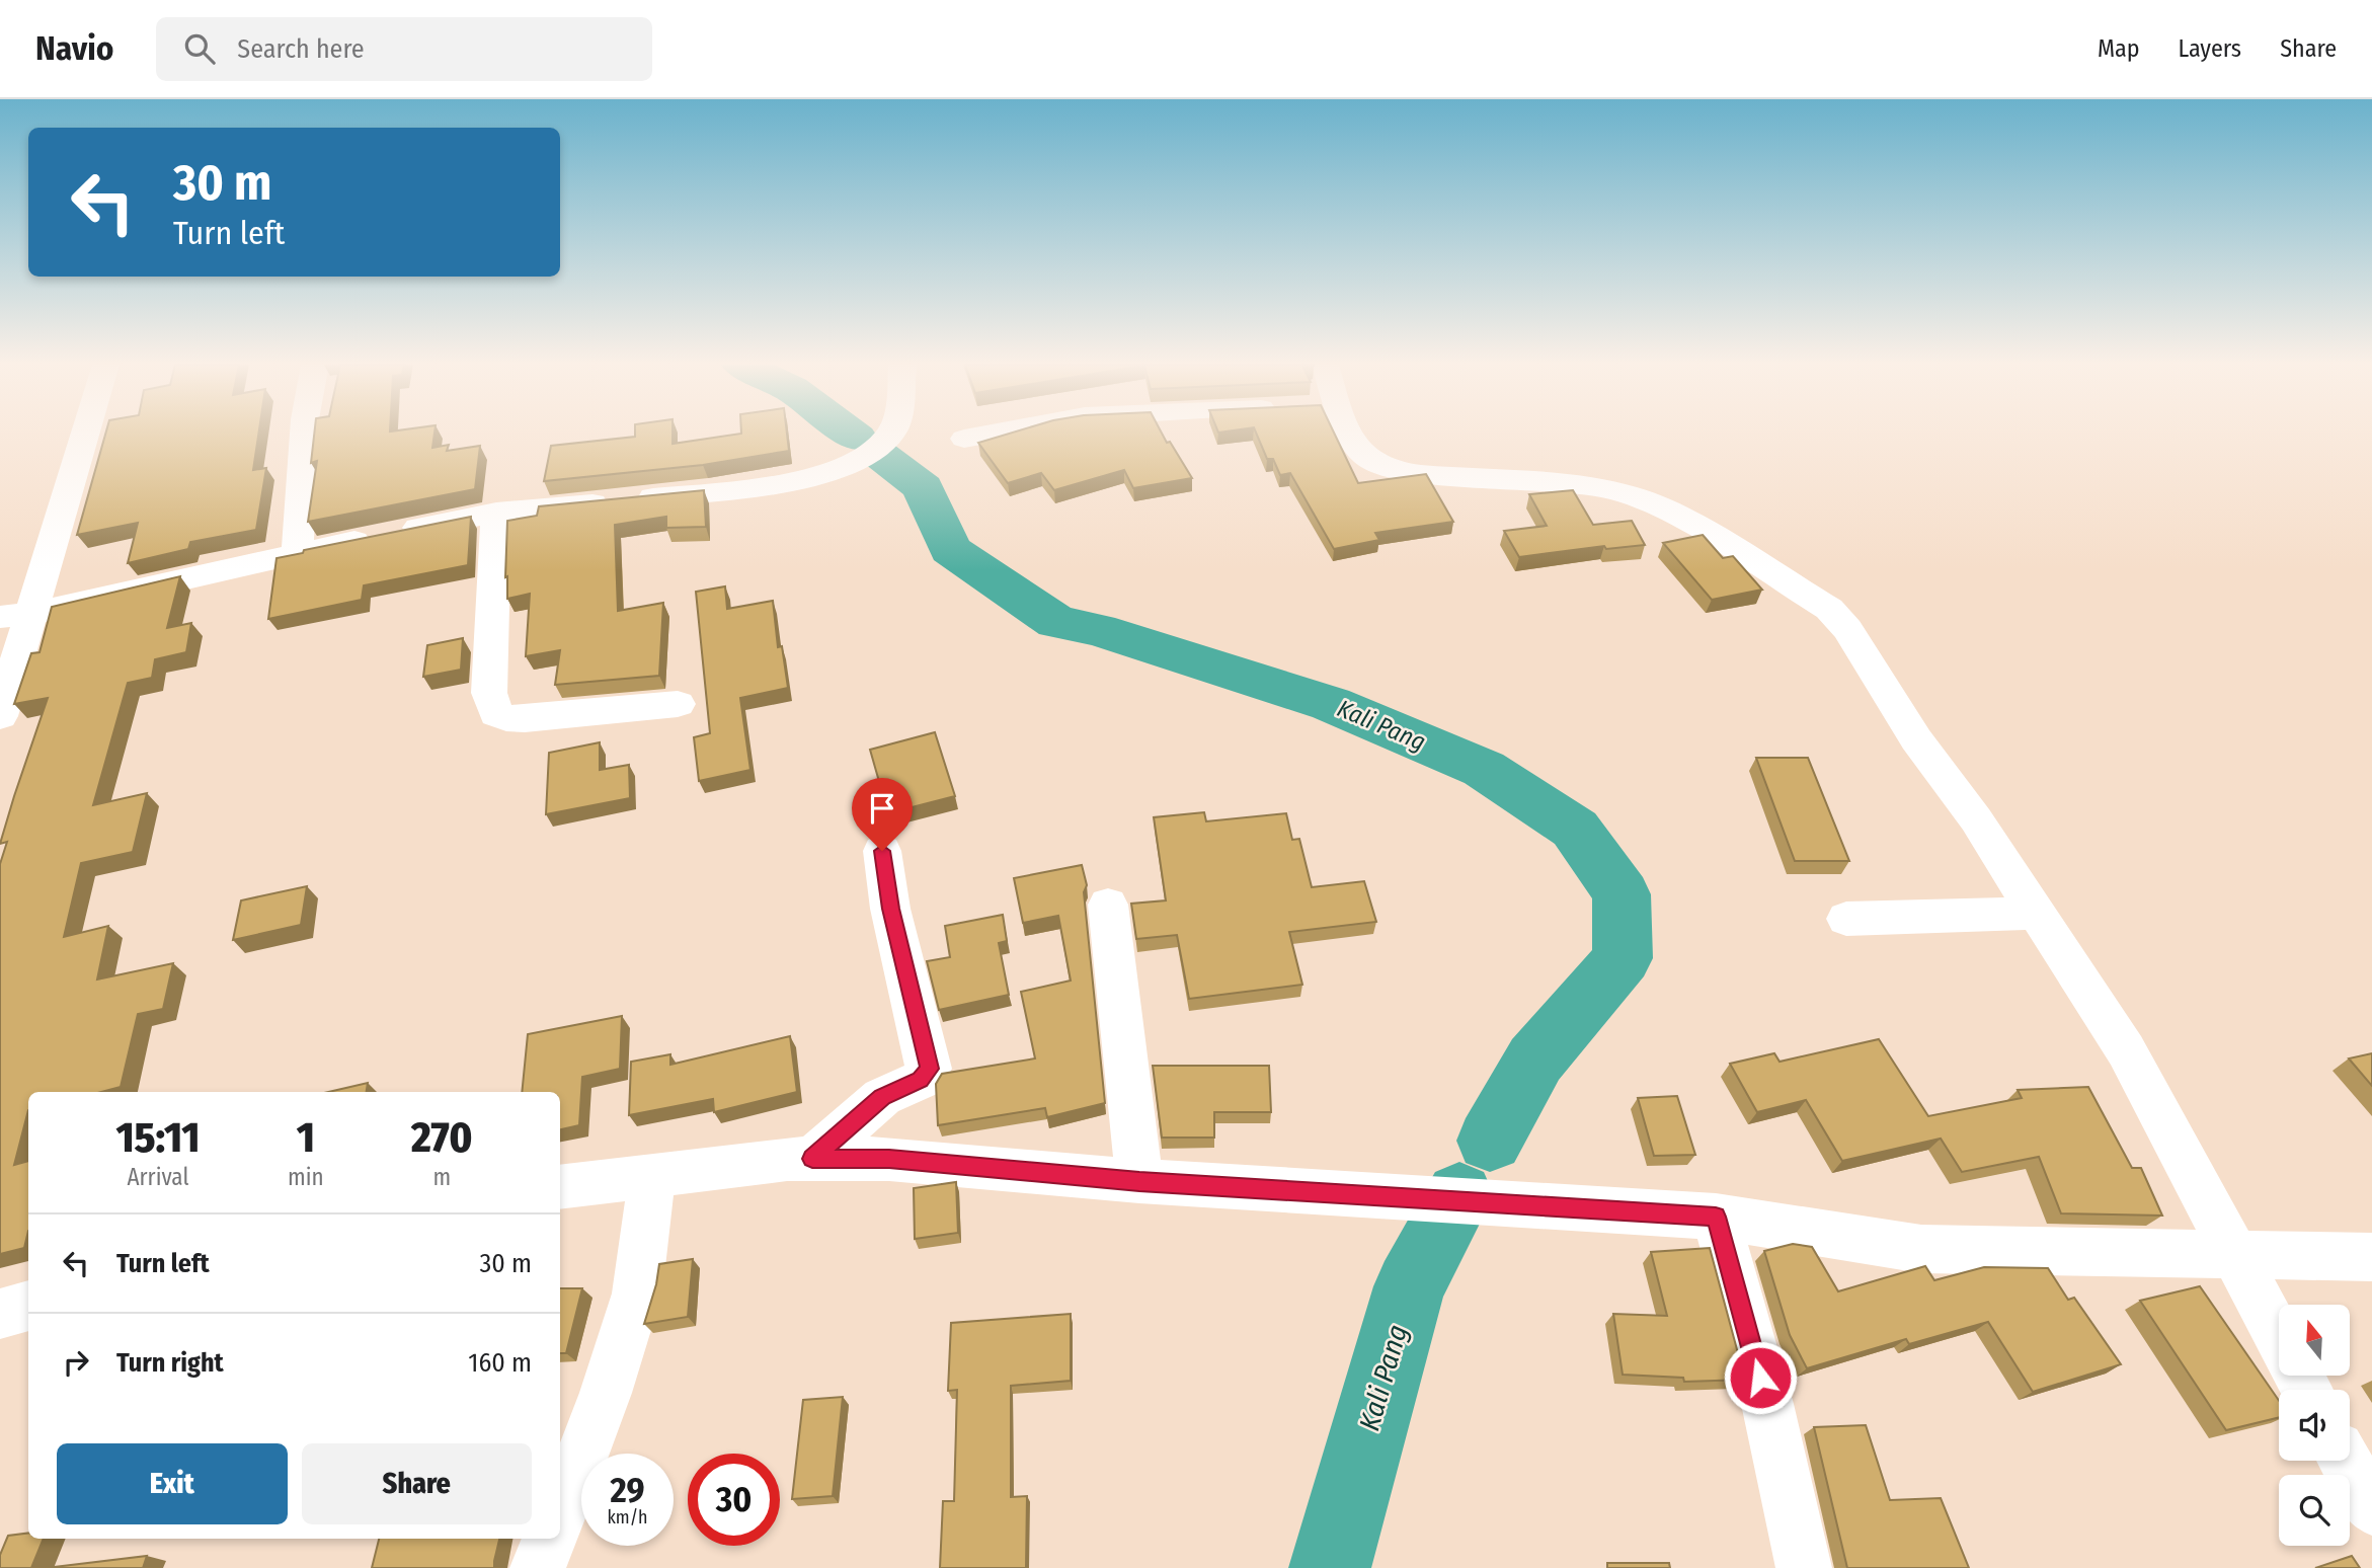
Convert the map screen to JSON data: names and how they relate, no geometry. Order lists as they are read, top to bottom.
{
  "water": ["Kali Pang"],
  "north": "top",
  "page": {
    "header": "Navio",
    "search": "Search here",
    "nav": ["Map", "Layers", "Share"],
    "turn": ["30 m", "Turn left"],
    "eta": [
      "15:11",
      "Arrival",
      "1",
      "min",
      "270",
      "m"
    ],
    "list": [
      {
        "name": "Turn left",
        "value": "30 m"
      },
      {
        "name": "Turn right",
        "value": "160 m"
      }
    ],
    "buttons": ["Exit", "Share"],
    "speed": "29 km/h",
    "limit": "30"
  }
}
